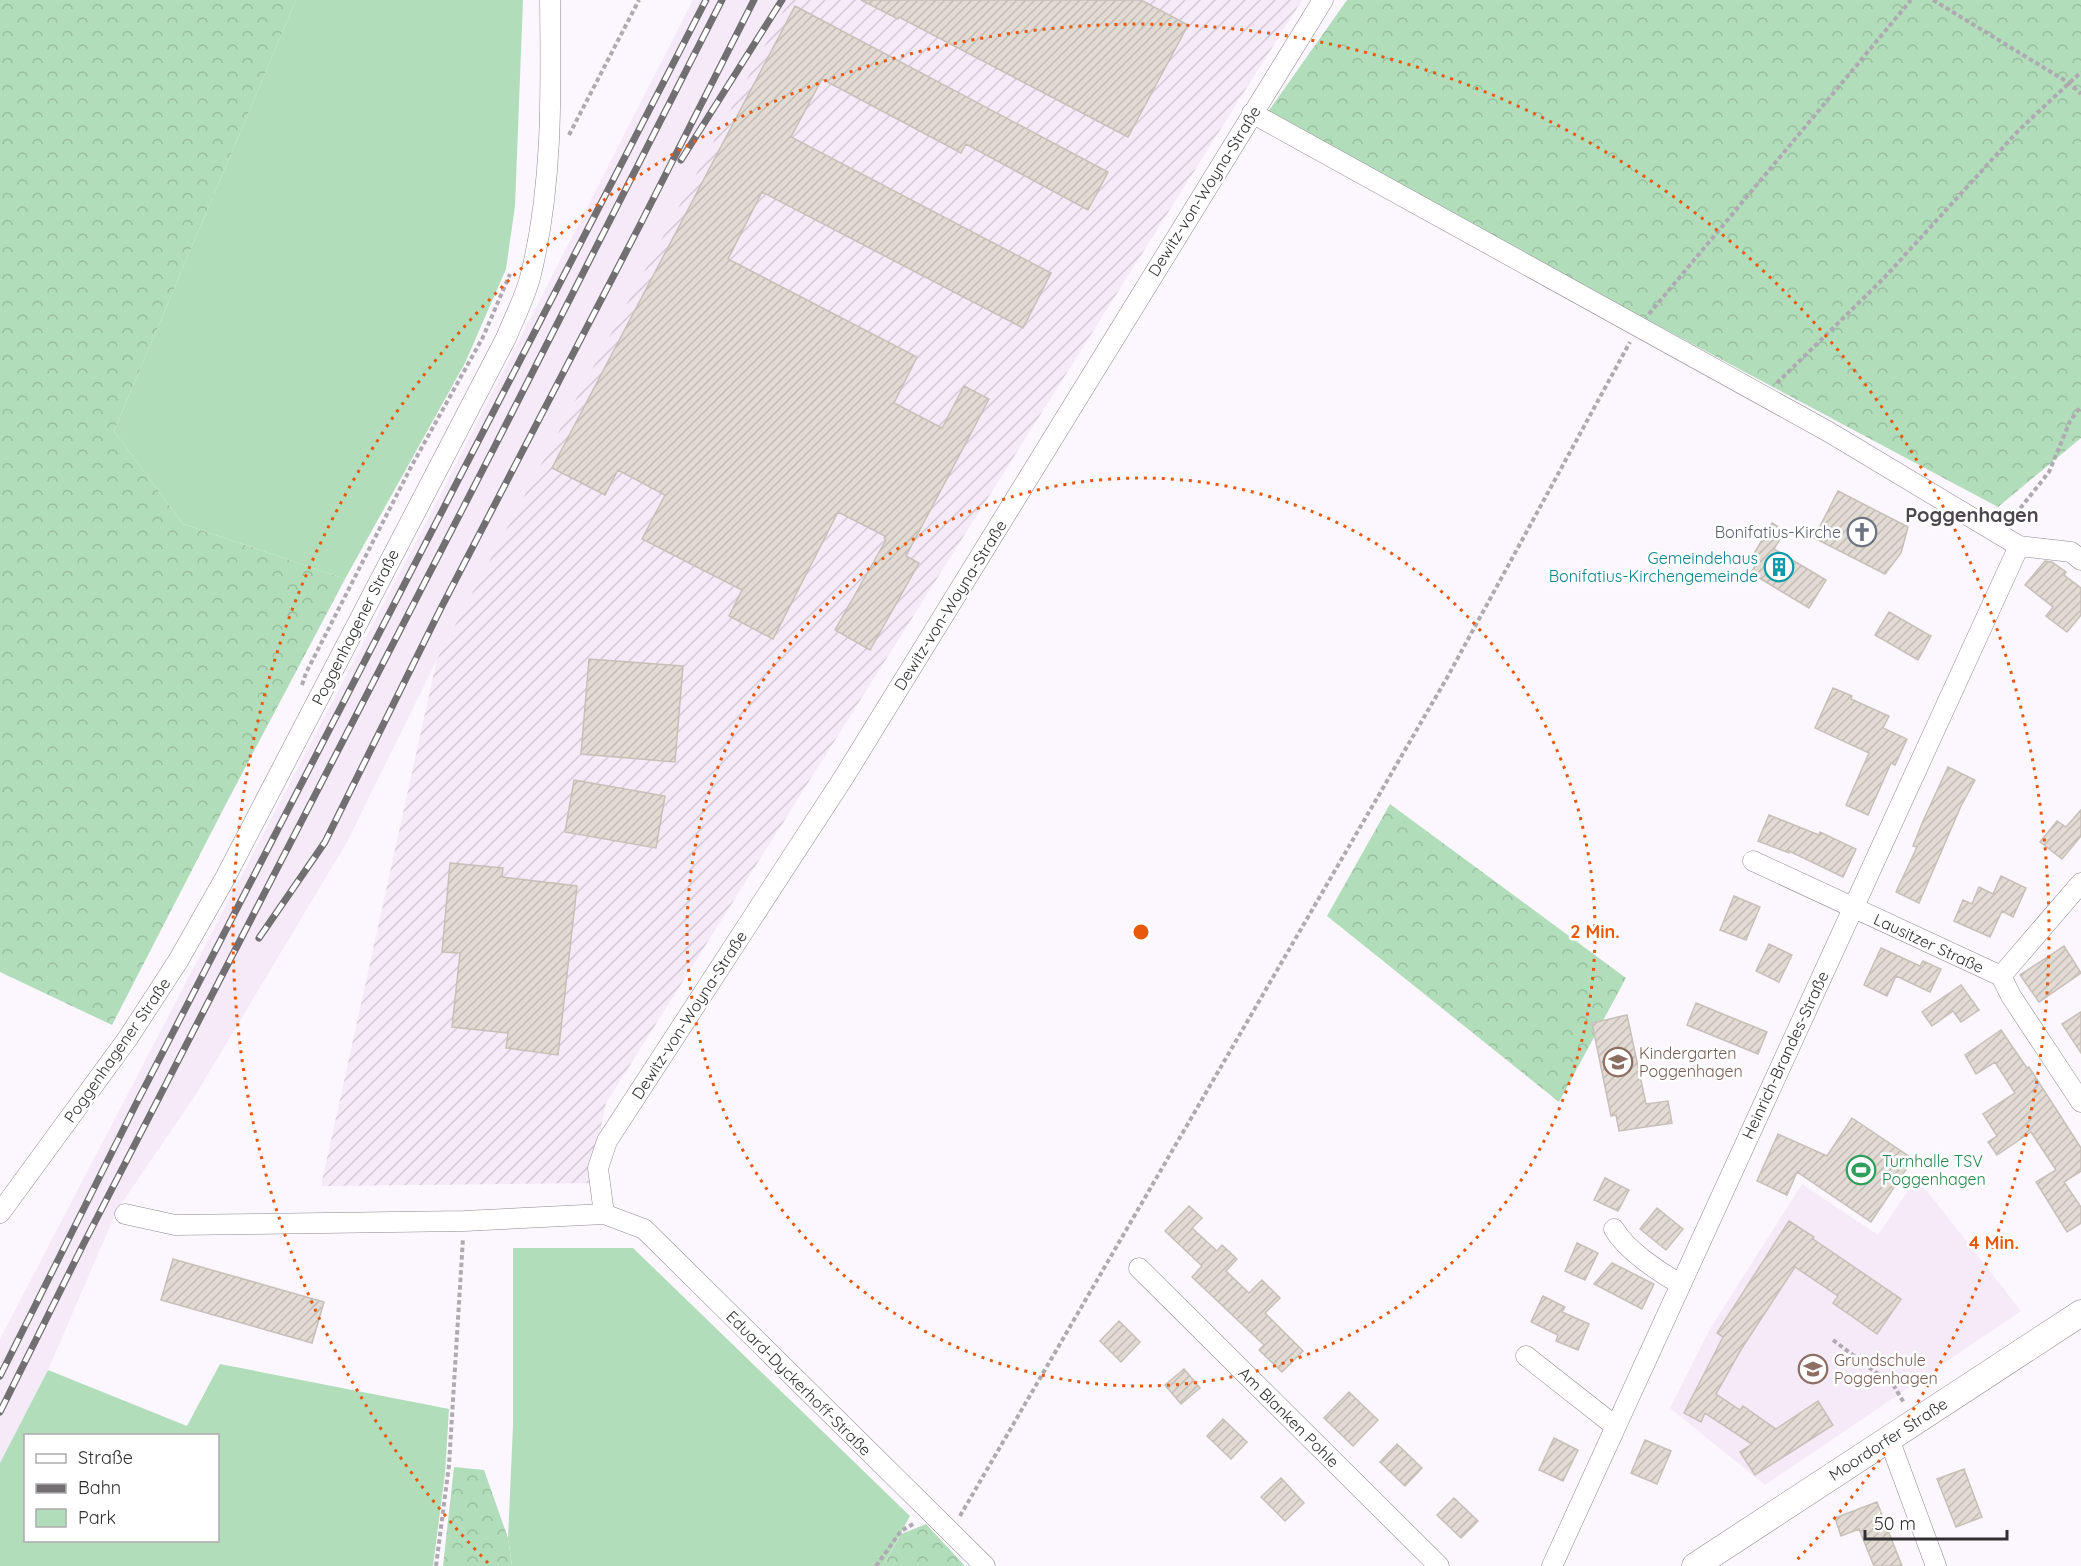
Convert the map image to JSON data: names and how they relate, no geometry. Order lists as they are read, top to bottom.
{
  "streets": {
    "main road": ["Moordorfer Straße"],
    "street": [
      "Dewitz-von-Woyna-Straße",
      "Poggenhagener Straße",
      "Lausitzer Straße",
      "Heinrich-Brandes-Straße",
      "Eduard-Dyckerhoff-Straße",
      "Am Blanken Pohle"
    ]
  },
  "crossings": [
    ["Dewitz-von-Woyna-Straße", "Eduard-Dyckerhoff-Straße"],
    ["Lausitzer Straße", "Heinrich-Brandes-Straße"]
  ],
  "districts": ["Poggenhagen"],
  "places": {
    "church": ["Bonifatius-Kirche"],
    "building": ["Gemeindehaus Bonifatius-Kirchengemeinde"],
    "school or university": ["Kindergarten Poggenhagen", "Grundschule Poggenhagen"],
    "sports": ["Turnhalle TSV Poggenhagen"]
  },
  "legend": ["Straße", "Bahn", "Park"],
  "scale_bar": "50 m",
  "rings": ["2 Min.", "4 Min."]
}
